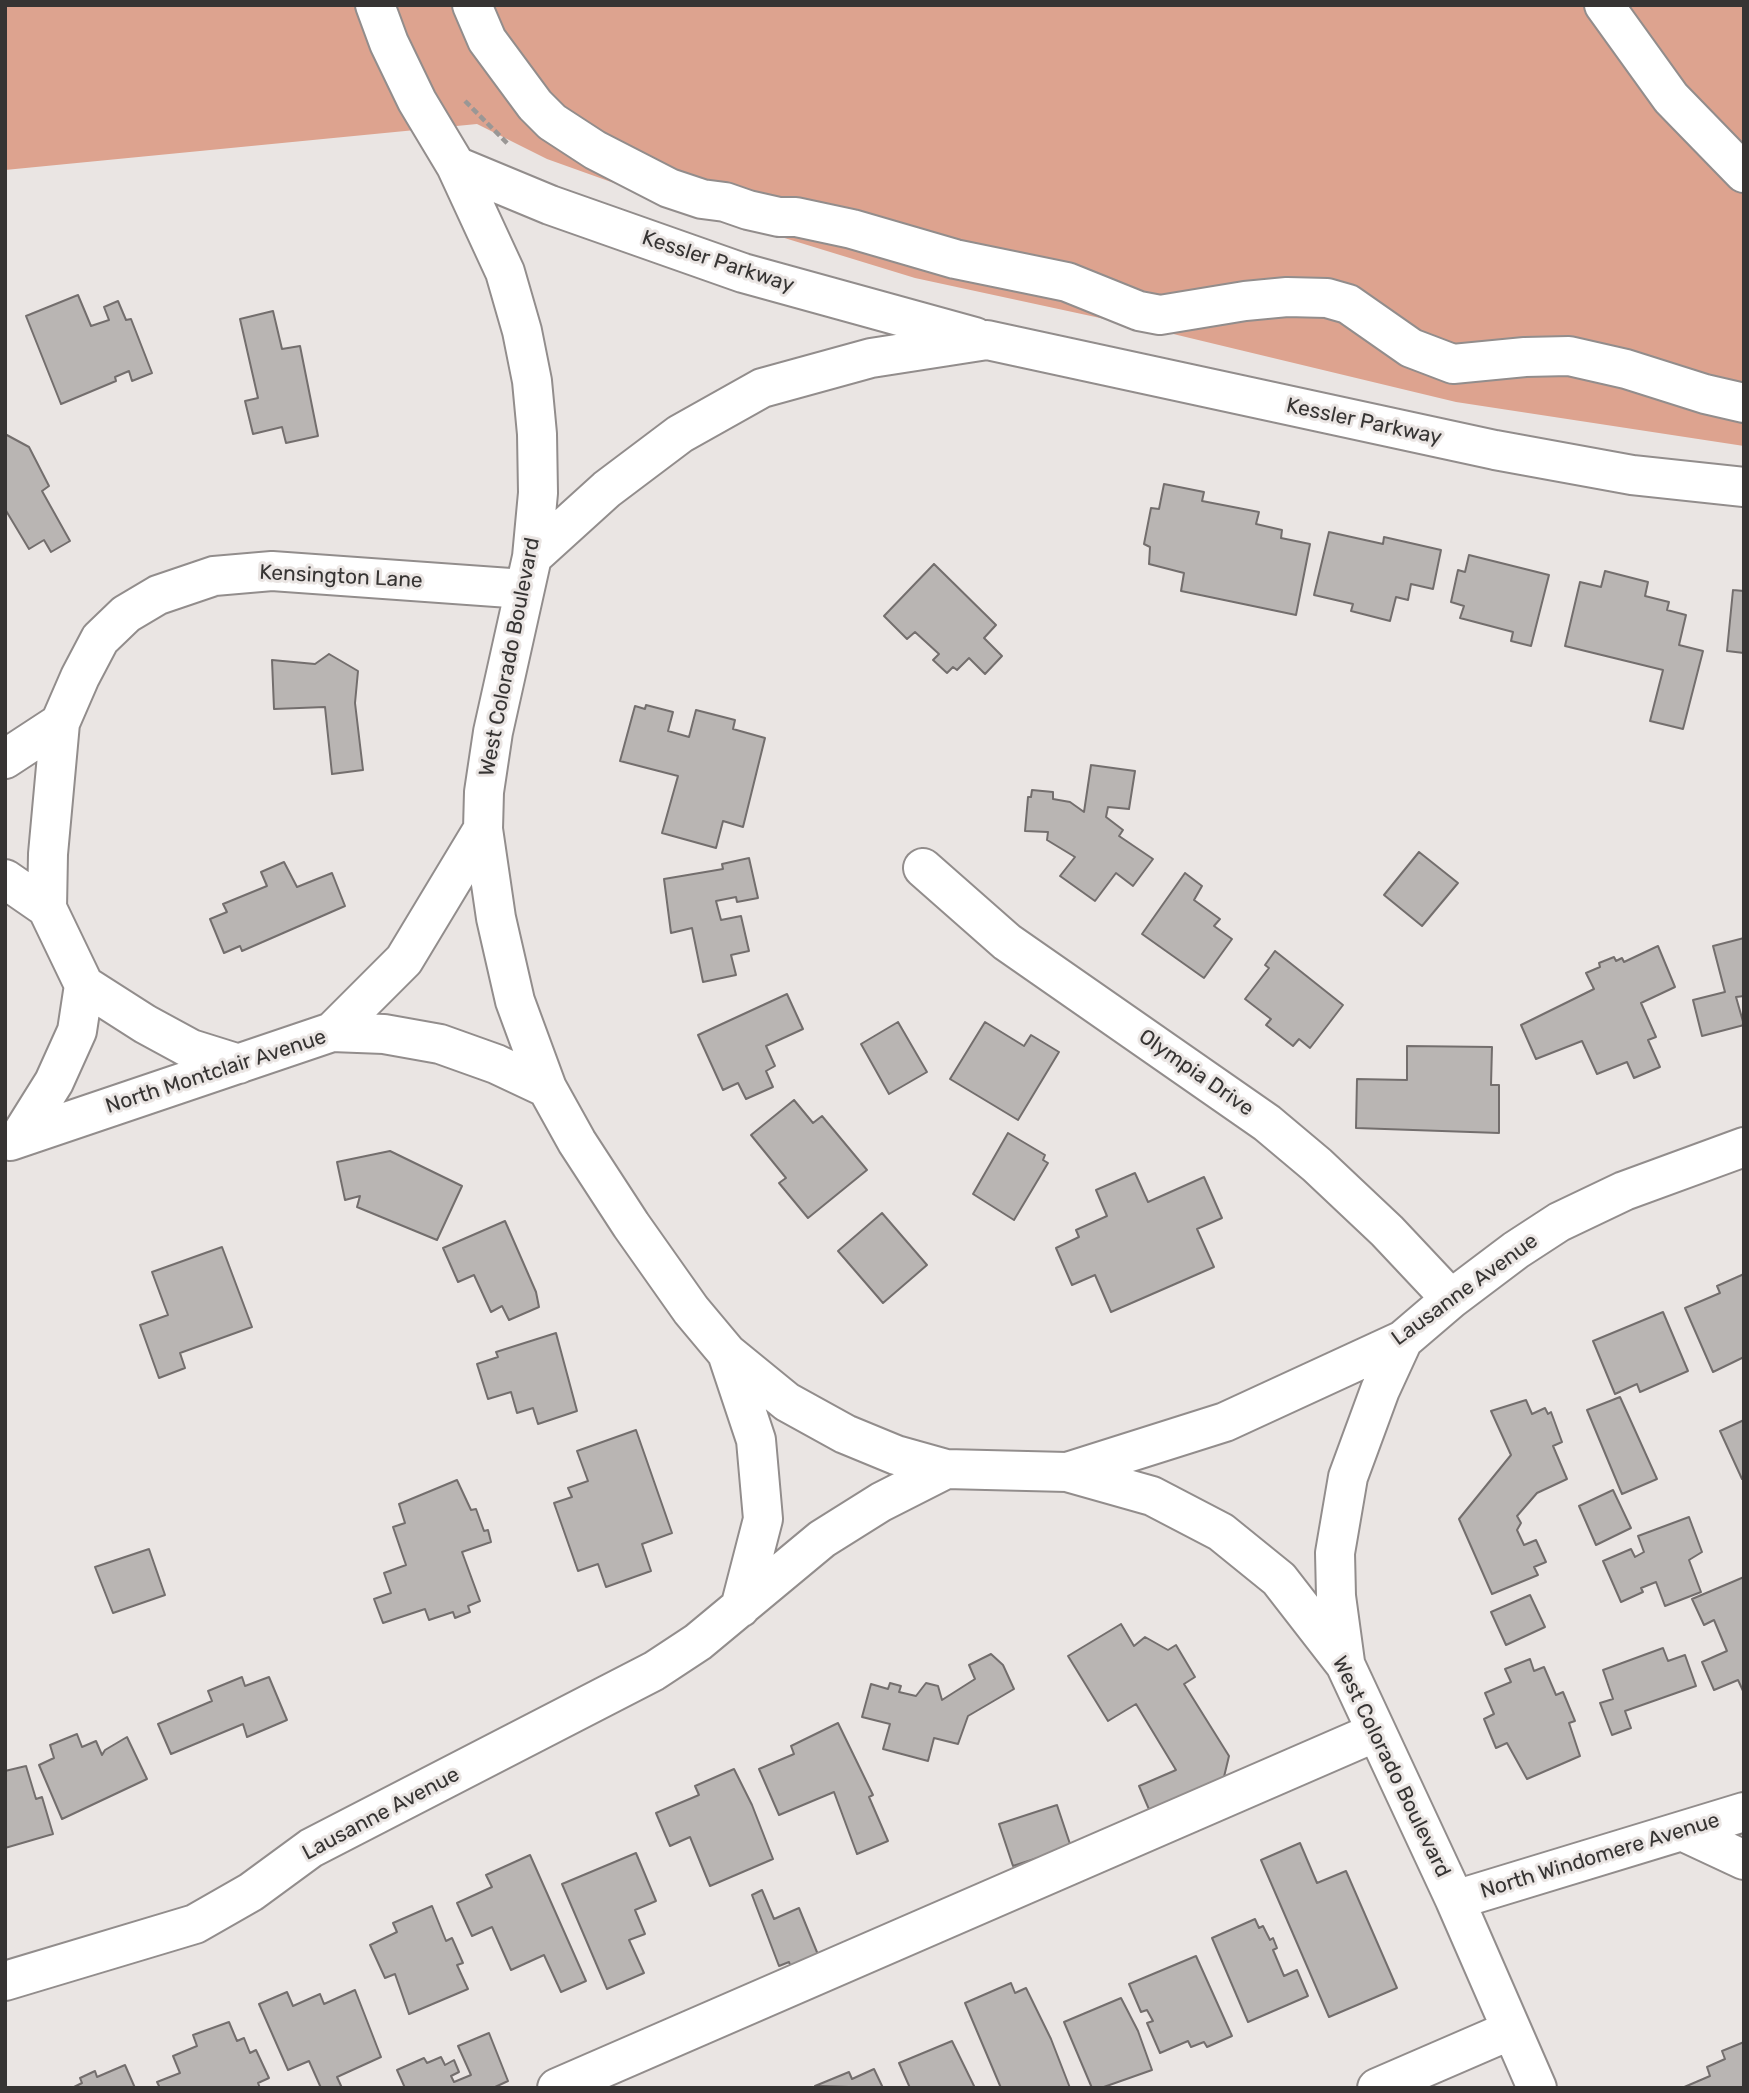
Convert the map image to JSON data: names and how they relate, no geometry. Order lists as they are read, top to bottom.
{
  "streets": {
    "street": [
      "Kessler Parkway",
      "Kensington Lane",
      "West Colorado Boulevard",
      "North Montclair Avenue",
      "Olympia Drive",
      "Lausanne Avenue",
      "North Windomere Avenue"
    ]
  },
  "crossings": [
    ["Kessler Parkway", "Kensington Lane"],
    ["Kessler Parkway", "West Colorado Boulevard"],
    ["Kensington Lane", "West Colorado Boulevard"],
    ["West Colorado Boulevard", "North Montclair Avenue"],
    ["West Colorado Boulevard", "Lausanne Avenue"],
    ["West Colorado Boulevard", "North Windomere Avenue"],
    ["Olympia Drive", "Lausanne Avenue"]
  ]
}
